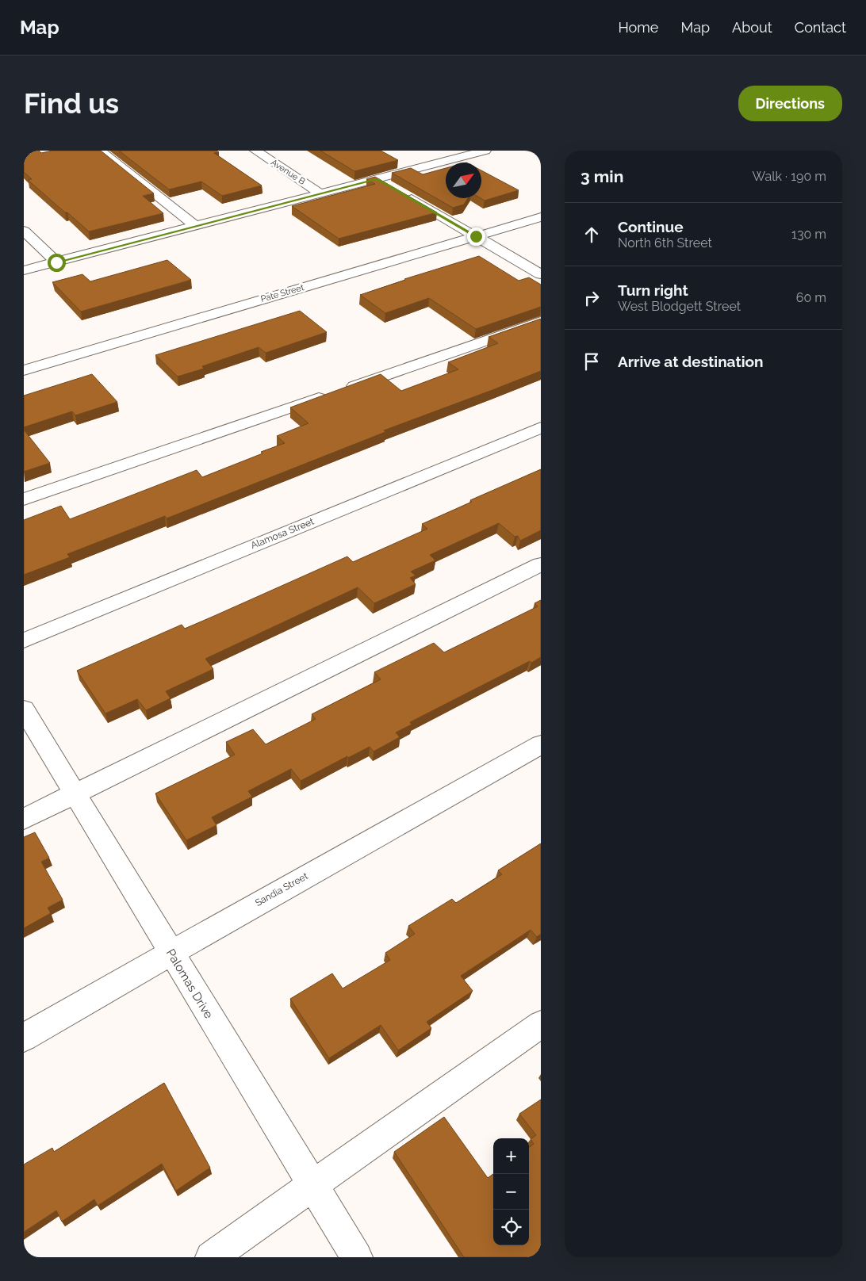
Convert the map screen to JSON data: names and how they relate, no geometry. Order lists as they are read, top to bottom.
{
  "streets": {
    "street": [
      "Avenue B",
      "Pate Street",
      "Alamosa Street",
      "Sandia Street",
      "Palomas Drive"
    ]
  },
  "crossings": [
    ["Sandia Street", "Palomas Drive"]
  ],
  "north": "top right",
  "page": {
    "header": "Map",
    "nav": [
      "Home",
      "Map",
      "About",
      "Contact"
    ],
    "buttons": "Directions",
    "title": "Find us",
    "heading": ["3 min", "Walk · 190 m"],
    "list": [
      ["Continue", "North 6th Street", "130 m"],
      ["Turn right", "West Blodgett Street", "60 m"],
      "Arrive at destination"
    ],
    "map_buttons": ["+", "−"]
  }
}
